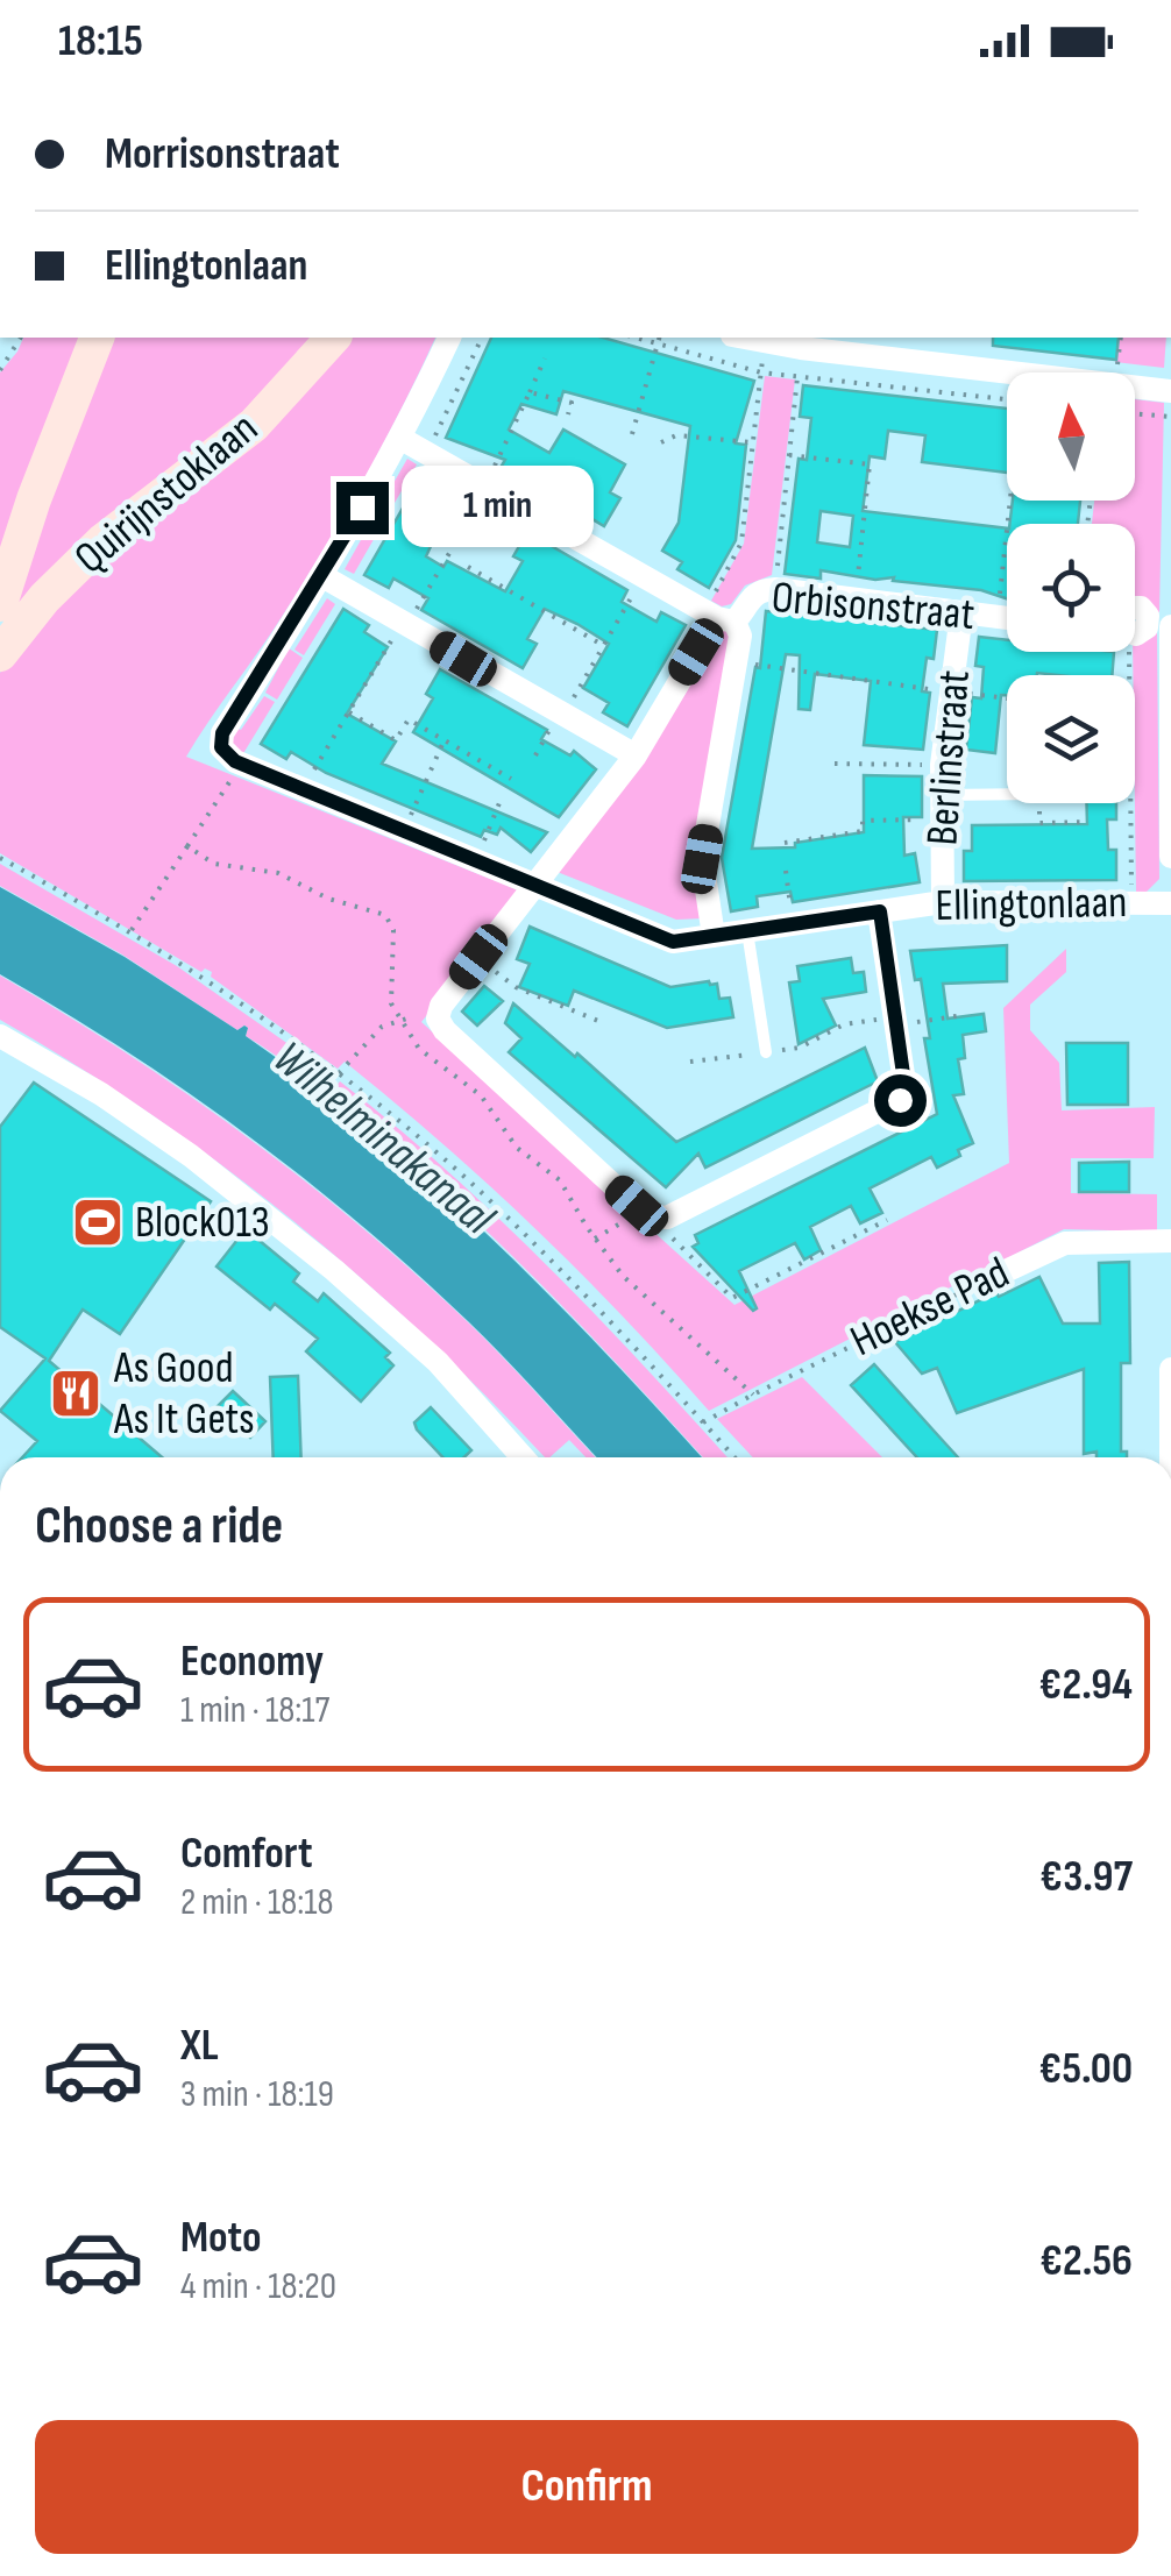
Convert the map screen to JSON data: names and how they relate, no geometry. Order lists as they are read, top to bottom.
{
  "streets": {
    "street": [
      "Quirijnstoklaan",
      "Orbisonstraat",
      "Berlinstraat",
      "Ellingtonlaan",
      "Hoekse Pad"
    ]
  },
  "crossings": [
    ["Orbisonstraat", "Berlinstraat"],
    ["Berlinstraat", "Ellingtonlaan"]
  ],
  "water": ["Wilhelminakanaal"],
  "places": {
    "sports": ["Block013"],
    "restaurant": ["As Good As It Gets"]
  },
  "north": "top",
  "page": {
    "status": "18:15",
    "banner": ["Morrisonstraat", "Ellingtonlaan"],
    "bubble": "1 min",
    "heading": "Choose a ride",
    "list": [
      {
        "name": "Economy",
        "note": "1 min · 18:17",
        "value": "€2.94"
      },
      {
        "name": "Comfort",
        "note": "2 min · 18:18",
        "value": "€3.97"
      },
      {
        "name": "XL",
        "note": "3 min · 18:19",
        "value": "€5.00"
      },
      {
        "name": "Moto",
        "note": "4 min · 18:20",
        "value": "€2.56"
      }
    ],
    "buttons": "Confirm"
  }
}
